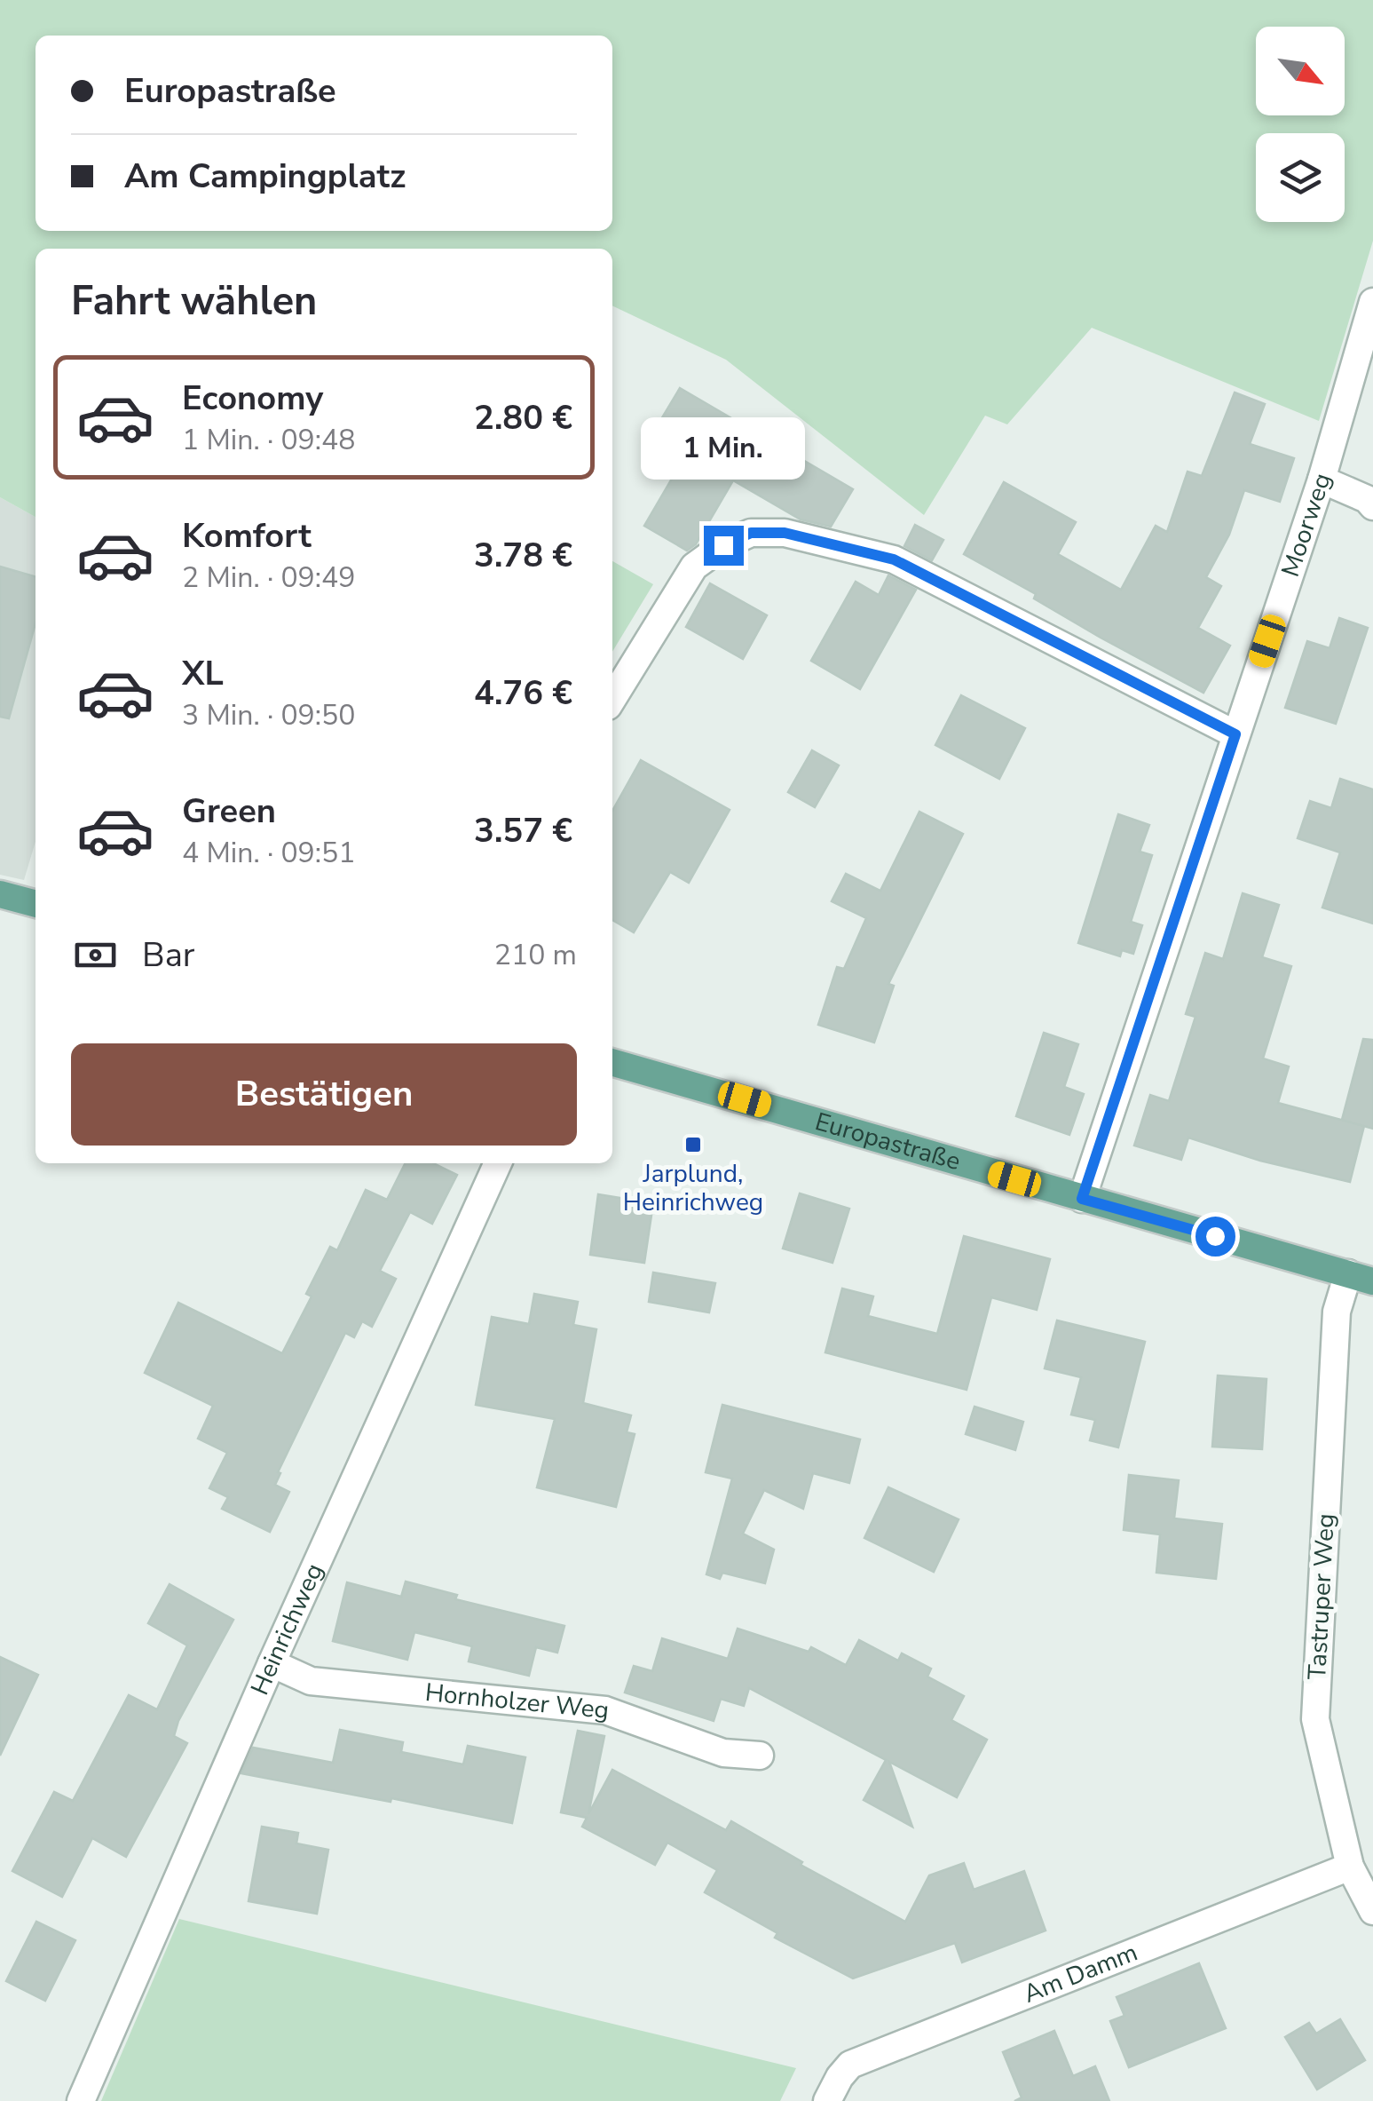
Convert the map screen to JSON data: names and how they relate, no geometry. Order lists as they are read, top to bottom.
{
  "streets": {
    "main road": ["Europastraße"],
    "street": [
      "Moorweg",
      "Tastruper Weg",
      "Heinrichweg",
      "Hornholzer Weg",
      "Am Damm"
    ]
  },
  "crossings": [
    ["Moorweg", "Europastraße"],
    ["Europastraße", "Tastruper Weg"],
    ["Tastruper Weg", "Am Damm"],
    ["Heinrichweg", "Hornholzer Weg"]
  ],
  "places": {
    "transit": ["Jarplund, Heinrichweg"]
  },
  "north": "bottom right",
  "page": {
    "banner": ["Europastraße", "Am Campingplatz"],
    "heading": "Fahrt wählen",
    "list": [
      {
        "name": "Economy",
        "note": "1 Min. · 09:48",
        "value": "2.80 €"
      },
      {
        "name": "Komfort",
        "note": "2 Min. · 09:49",
        "value": "3.78 €"
      },
      {
        "name": "XL",
        "note": "3 Min. · 09:50",
        "value": "4.76 €"
      },
      {
        "name": "Green",
        "note": "4 Min. · 09:51",
        "value": "3.57 €"
      }
    ],
    "bubble": "1 Min.",
    "pay": ["Bar", "210 m"],
    "buttons": "Bestätigen"
  }
}
